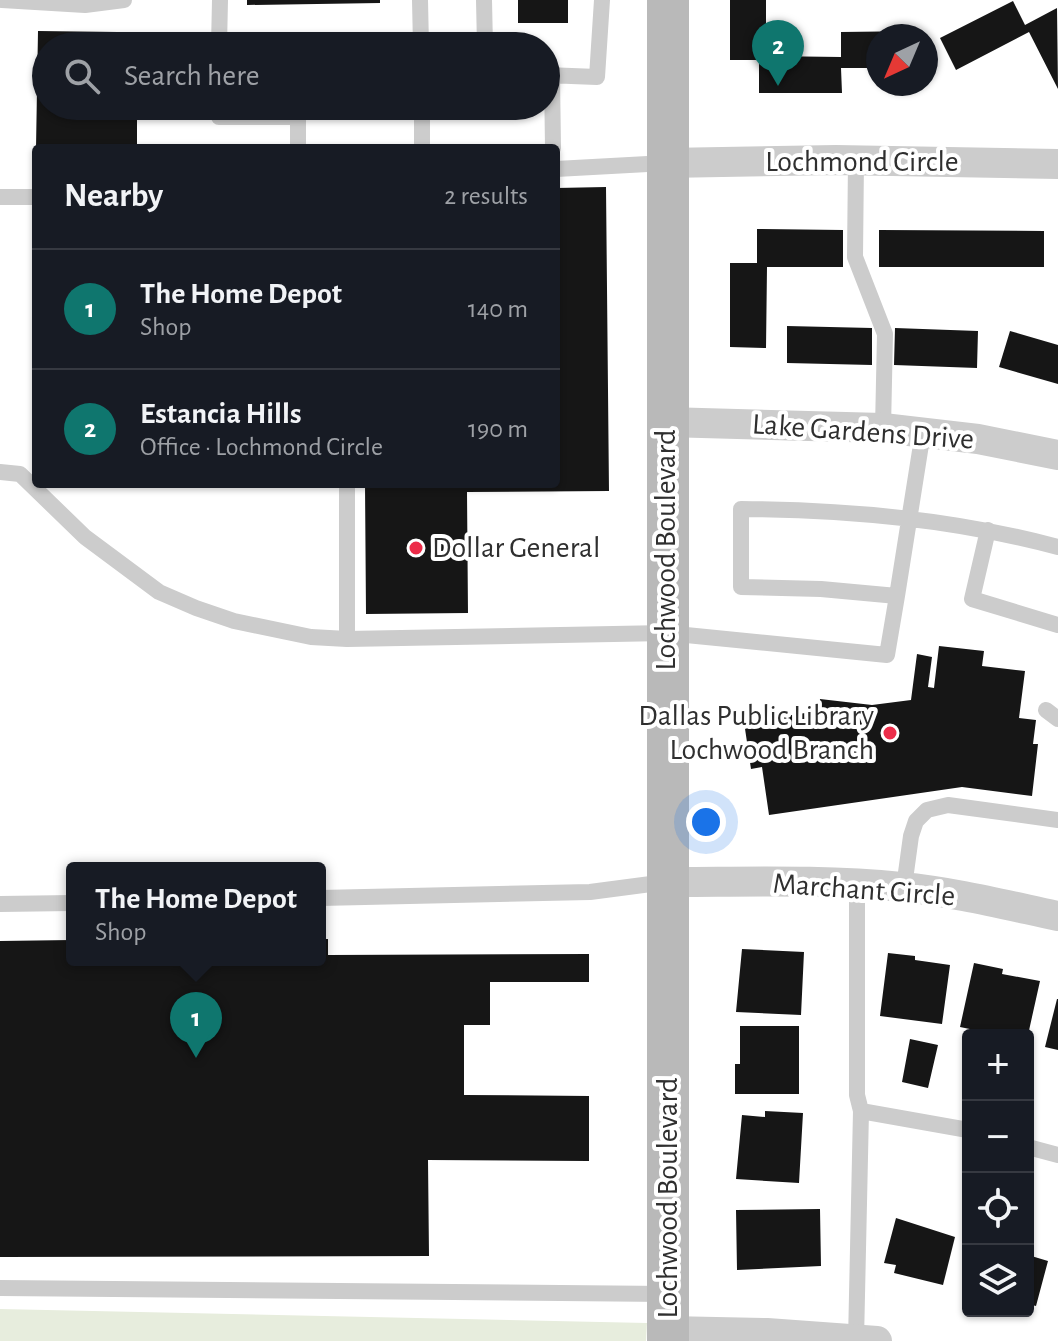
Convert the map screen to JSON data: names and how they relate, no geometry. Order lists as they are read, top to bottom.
{
  "streets": {
    "street": [
      "Lochmond Circle",
      "Lake Gardens Drive",
      "Lochwood Boulevard",
      "Marchant Circle"
    ]
  },
  "crossings": [
    ["Lochmond Circle", "Lochwood Boulevard"],
    ["Lake Gardens Drive", "Lochwood Boulevard"],
    ["Lochwood Boulevard", "Marchant Circle"]
  ],
  "places": ["Dollar General", "Dallas Public Library Lochwood Branch"],
  "north": "bottom left",
  "page": {
    "pins": ["2", "1"],
    "search": "Search here",
    "heading": ["Nearby", "2 results"],
    "list": [
      {
        "mark": "1",
        "name": "The Home Depot",
        "note": "Shop",
        "value": "140 m"
      },
      {
        "mark": "2",
        "name": "Estancia Hills",
        "note": "Office · Lochmond Circle",
        "value": "190 m"
      }
    ],
    "popup": ["The Home Depot", "Shop"],
    "map_buttons": ["+", "−"]
  }
}
